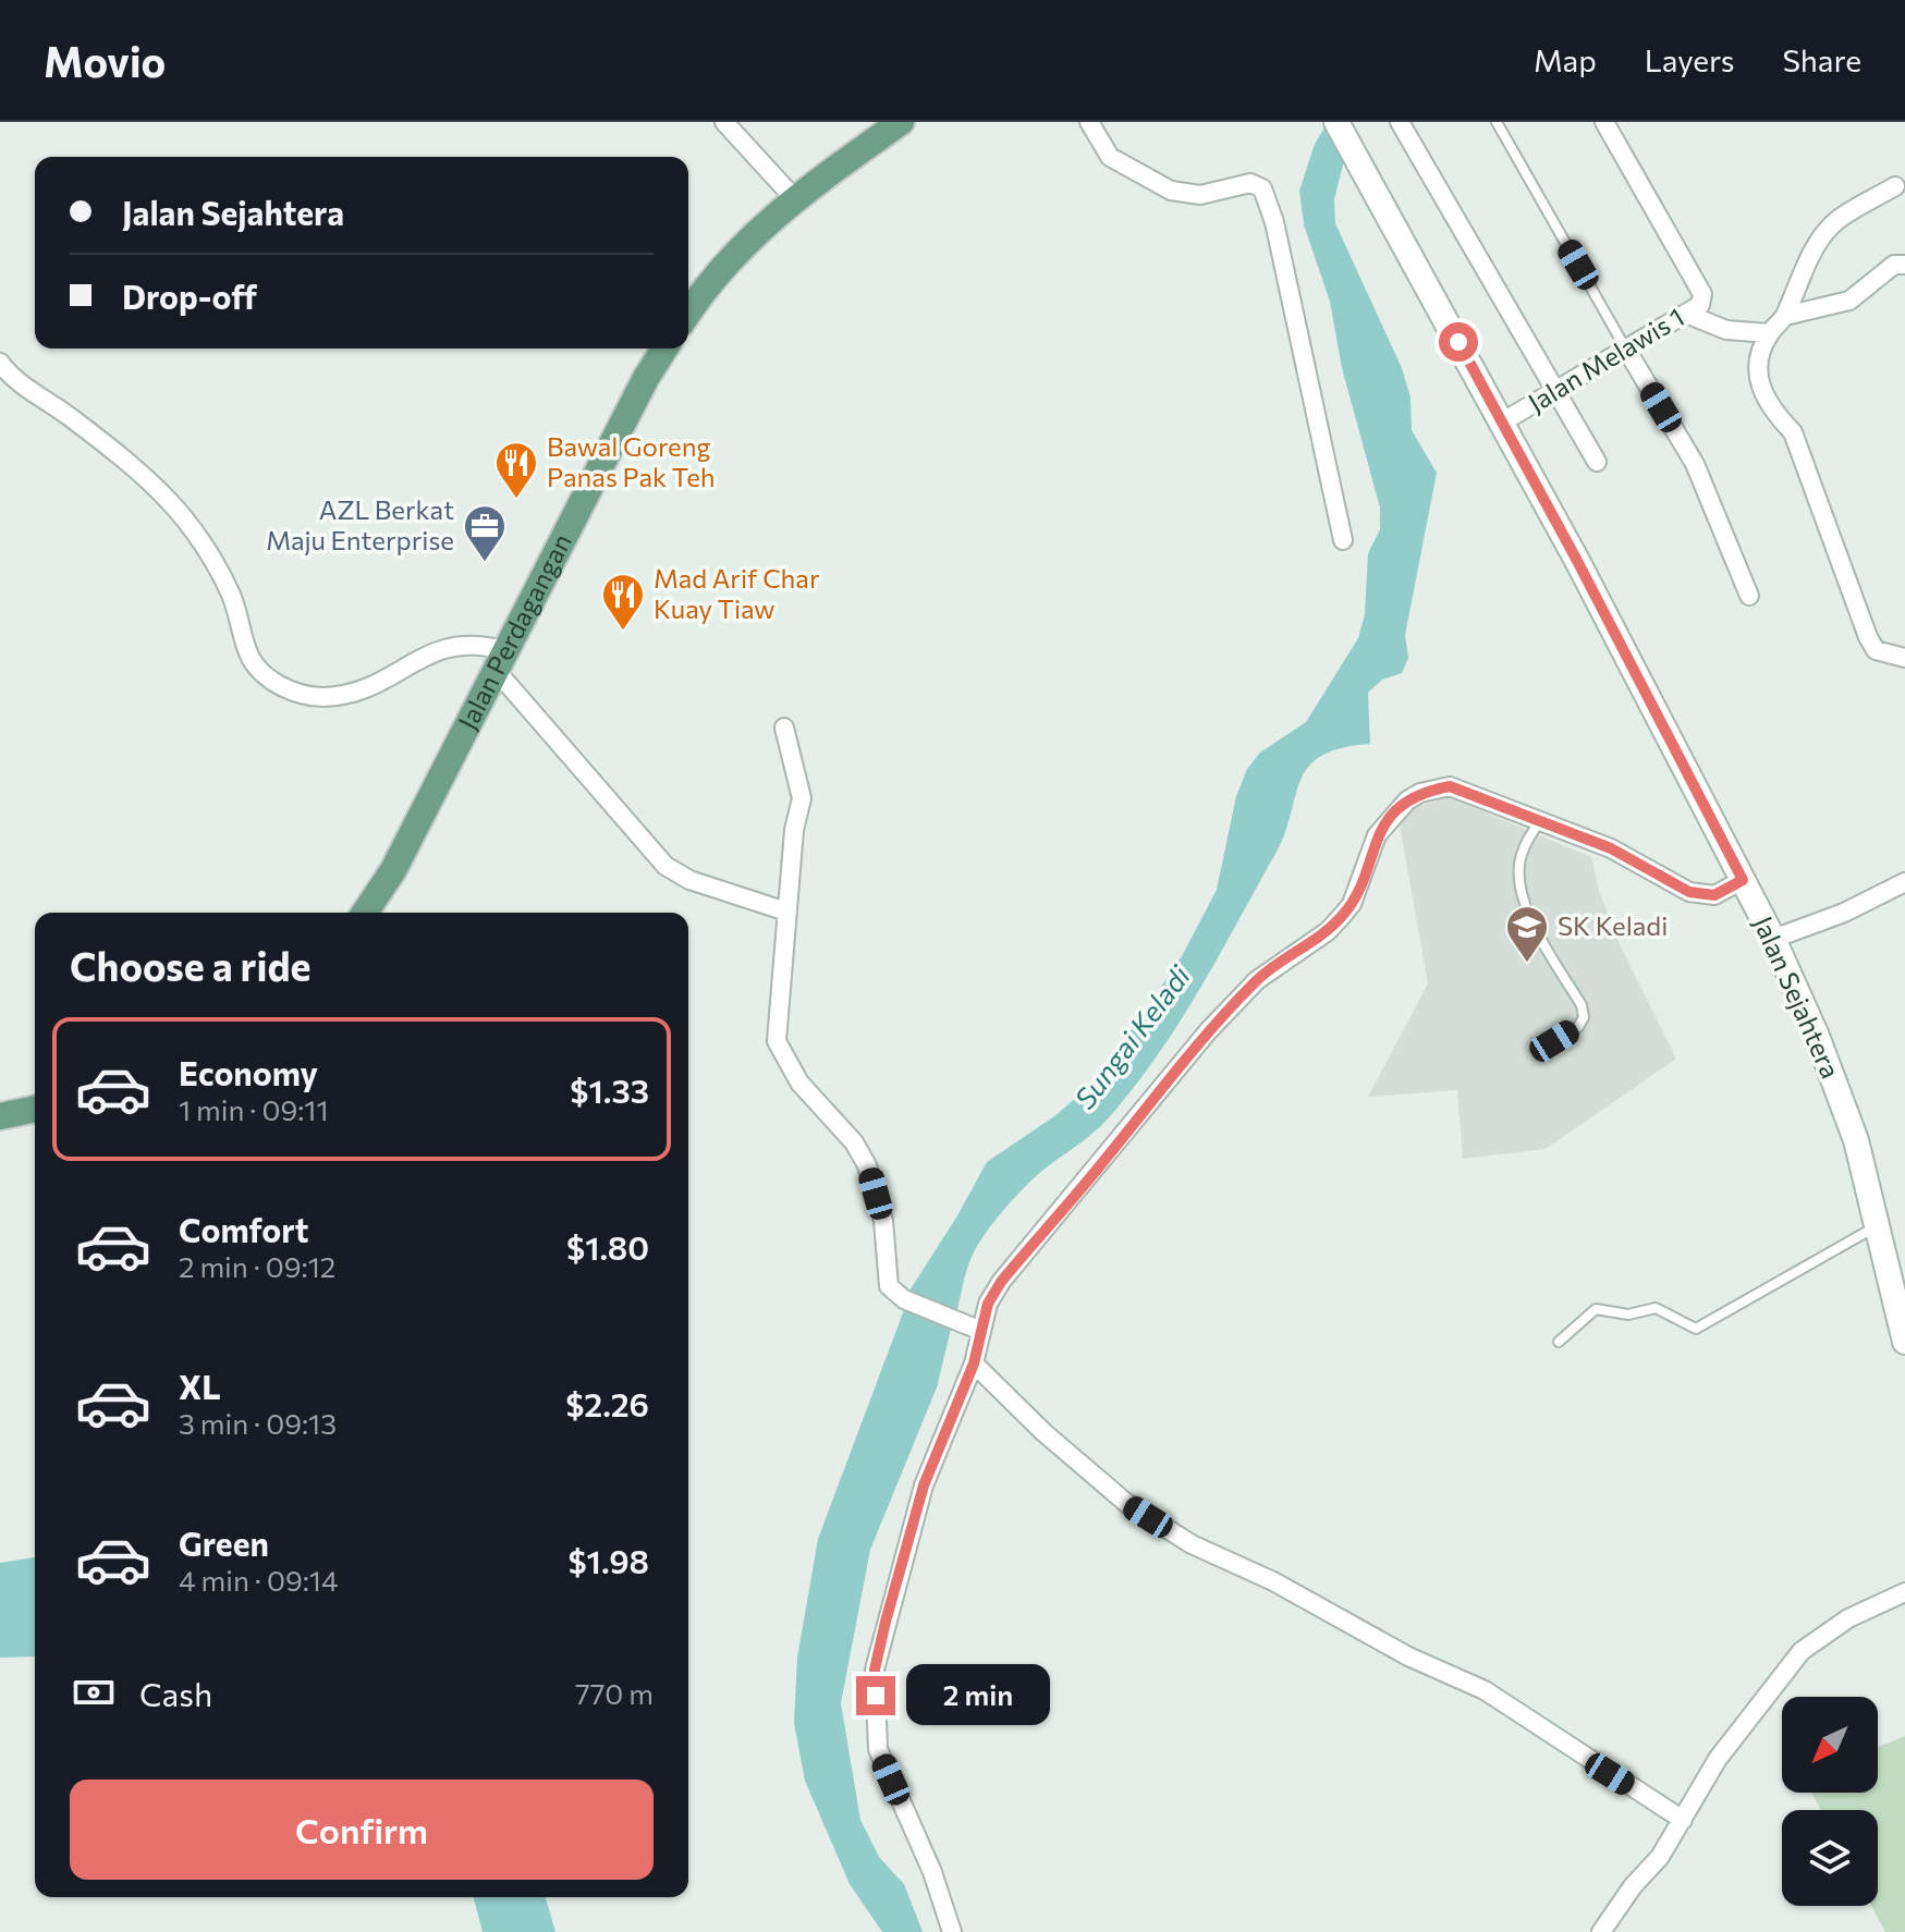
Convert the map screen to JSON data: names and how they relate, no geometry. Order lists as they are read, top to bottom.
{
  "streets": {
    "main road": ["Jalan Perdagangan", "Jalan Sejahtera"],
    "street": ["Jalan Melawis 1"]
  },
  "crossings": [
    ["Jalan Melawis 1", "Jalan Sejahtera"]
  ],
  "water": ["Sungai Keladi"],
  "places": {
    "restaurant": ["Bawal Goreng Panas Pak Teh", "Mad Arif Char Kuay Tiaw"],
    "office": ["AZL Berkat Maju Enterprise"],
    "school or university": ["SK Keladi"]
  },
  "north": "bottom left",
  "page": {
    "header": "Movio",
    "nav": ["Map", "Layers", "Share"],
    "banner": ["Jalan Sejahtera", "Drop-off"],
    "heading": "Choose a ride",
    "list": [
      {
        "name": "Economy",
        "note": "1 min · 09:11",
        "value": "$1.33"
      },
      {
        "name": "Comfort",
        "note": "2 min · 09:12",
        "value": "$1.80"
      },
      {
        "name": "XL",
        "note": "3 min · 09:13",
        "value": "$2.26"
      },
      {
        "name": "Green",
        "note": "4 min · 09:14",
        "value": "$1.98"
      }
    ],
    "pay": ["Cash", "770 m"],
    "bubble": "2 min",
    "buttons": "Confirm"
  }
}
